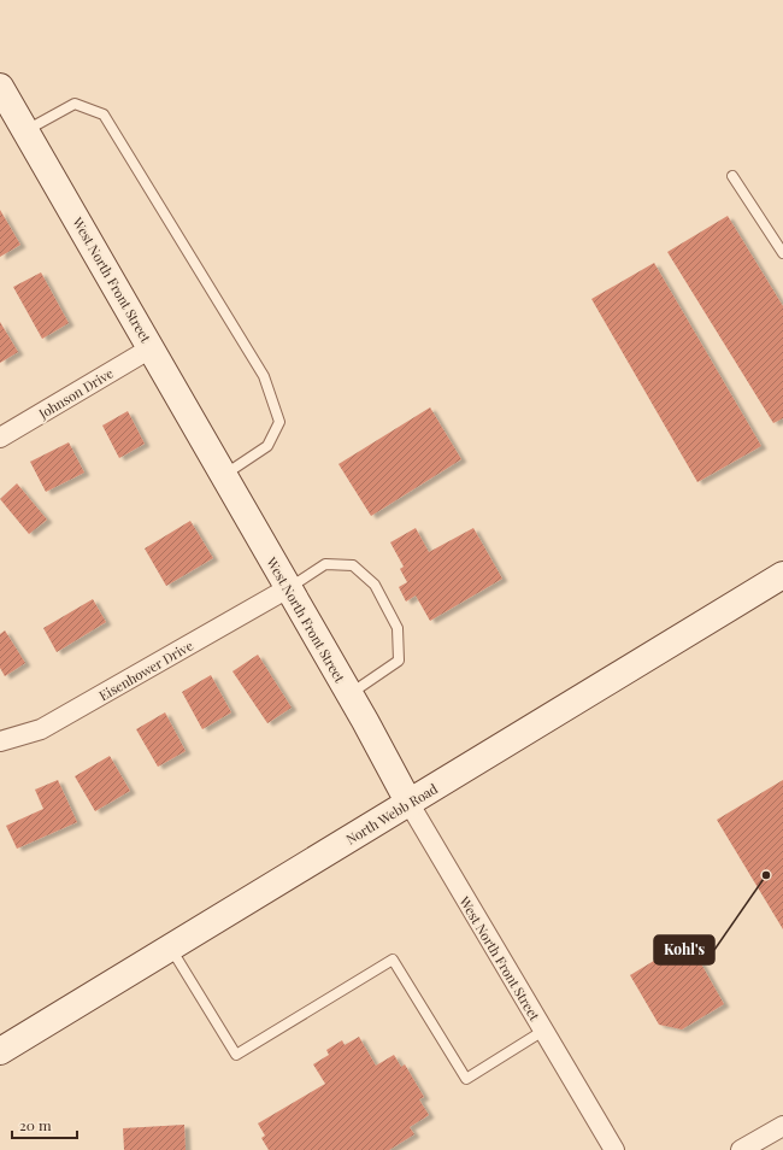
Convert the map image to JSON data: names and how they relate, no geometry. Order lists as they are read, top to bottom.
{
  "streets": {
    "main road": ["West North Front Street", "North Webb Road"],
    "street": ["Johnson Drive", "Eisenhower Drive"]
  },
  "crossings": [
    ["West North Front Street", "Johnson Drive"],
    ["West North Front Street", "Eisenhower Drive"],
    ["West North Front Street", "North Webb Road"]
  ],
  "places": ["Kohl's"],
  "scale_bar": "20 m"
}
